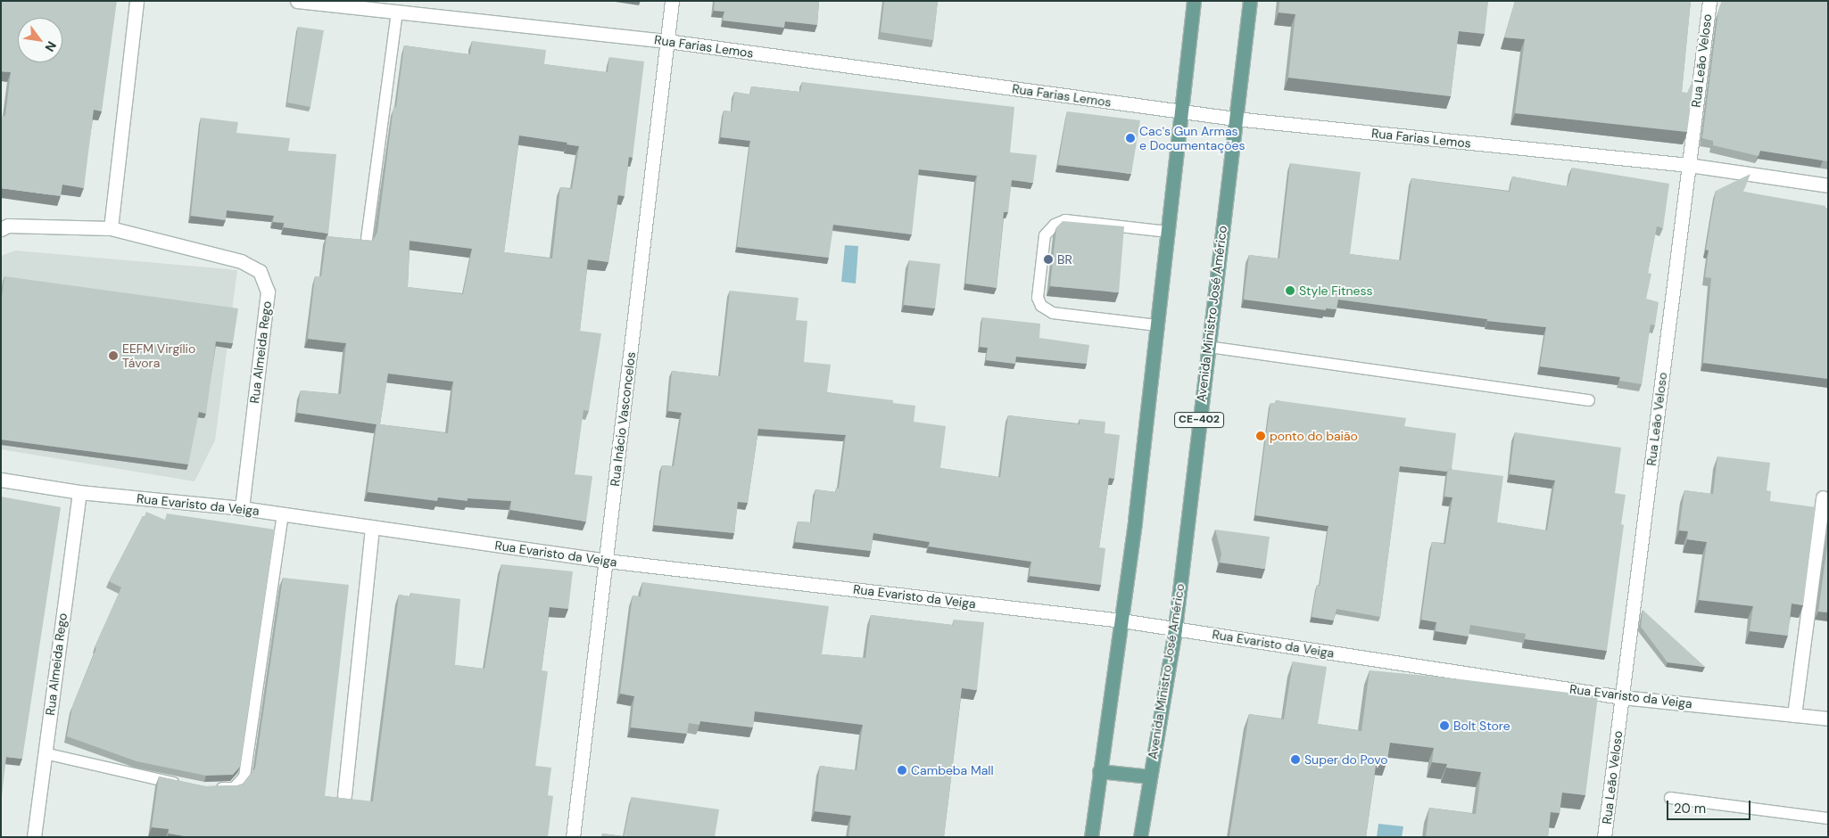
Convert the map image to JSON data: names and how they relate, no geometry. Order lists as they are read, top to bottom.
{
  "streets": {
    "main road": ["Avenida Ministro José Américo", "CE-402"],
    "street": [
      "Rua Farias Lemos",
      "Rua Leão Veloso",
      "Rua Almeida Rego",
      "Rua Inácio Vasconcelos",
      "Rua Evaristo da Veiga"
    ]
  },
  "crossings": [
    ["Rua Farias Lemos", "Rua Leão Veloso"],
    ["Rua Farias Lemos", "Avenida Ministro José Américo"],
    ["Rua Farias Lemos", "Rua Inácio Vasconcelos"],
    ["Rua Leão Veloso", "Rua Evaristo da Veiga"],
    ["Avenida Ministro José Américo", "Rua Evaristo da Veiga"],
    ["Rua Almeida Rego", "Rua Evaristo da Veiga"],
    ["Rua Inácio Vasconcelos", "Rua Evaristo da Veiga"]
  ],
  "places": [
    "Cac's Gun Armas e Documentações",
    "BR",
    "Style Fitness",
    "EEFM Virgílio Távora",
    "ponto do baião",
    "Bolt Store",
    "Super do Povo",
    "Cambeba Mall"
  ],
  "scale_bar": "20 m",
  "north": "bottom right"
}
